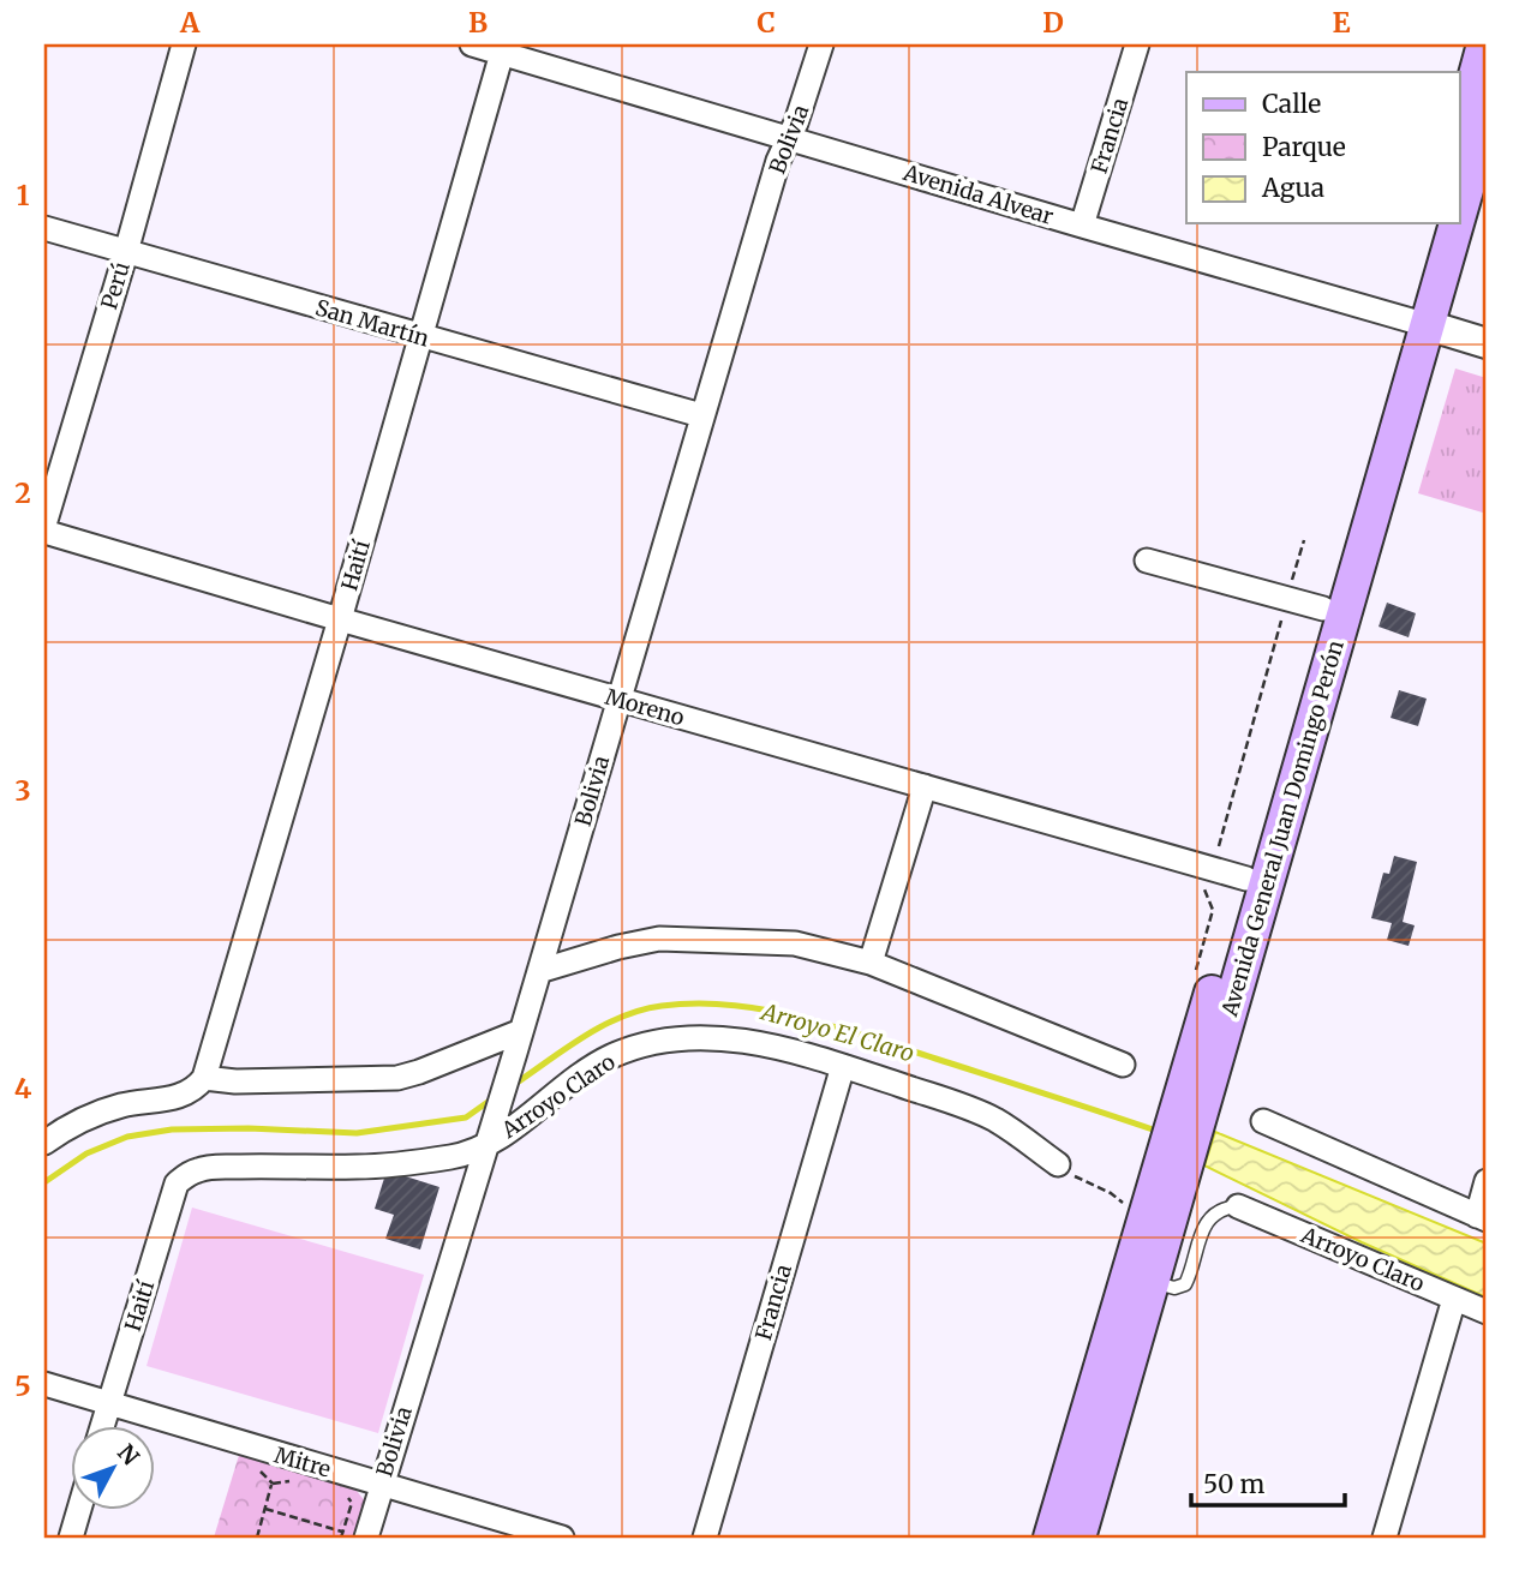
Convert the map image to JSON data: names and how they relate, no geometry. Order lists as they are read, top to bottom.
{
  "streets": {
    "main road": ["Avenida General Juan Domingo Perón"],
    "street": [
      "Francia",
      "Bolivia",
      "Avenida Alvear",
      "Perú",
      "San Martín",
      "Haití",
      "Moreno",
      "Arroyo Claro",
      "Mitre"
    ]
  },
  "crossings": [
    ["Francia", "Avenida Alvear"],
    ["Francia", "Arroyo Claro"],
    ["Bolivia", "Avenida Alvear"],
    ["Bolivia", "San Martín"],
    ["Bolivia", "Moreno"],
    ["Bolivia", "Arroyo Claro"],
    ["Bolivia", "Mitre"],
    ["Avenida Alvear", "Haití"],
    ["Avenida Alvear", "Avenida General Juan Domingo Perón"],
    ["Perú", "San Martín"],
    ["San Martín", "Haití"],
    ["Haití", "Moreno"],
    ["Haití", "Arroyo Claro"],
    ["Haití", "Mitre"],
    ["Moreno", "Avenida General Juan Domingo Perón"]
  ],
  "water": ["Arroyo El Claro"],
  "legend": ["Calle", "Parque", "Agua"],
  "scale_bar": "50 m",
  "north": "top right",
  "grid": {
    "columns": [
      "A",
      "B",
      "C",
      "D",
      "E"
    ],
    "rows": [
      "1",
      "2",
      "3",
      "4",
      "5"
    ]
  }
}
